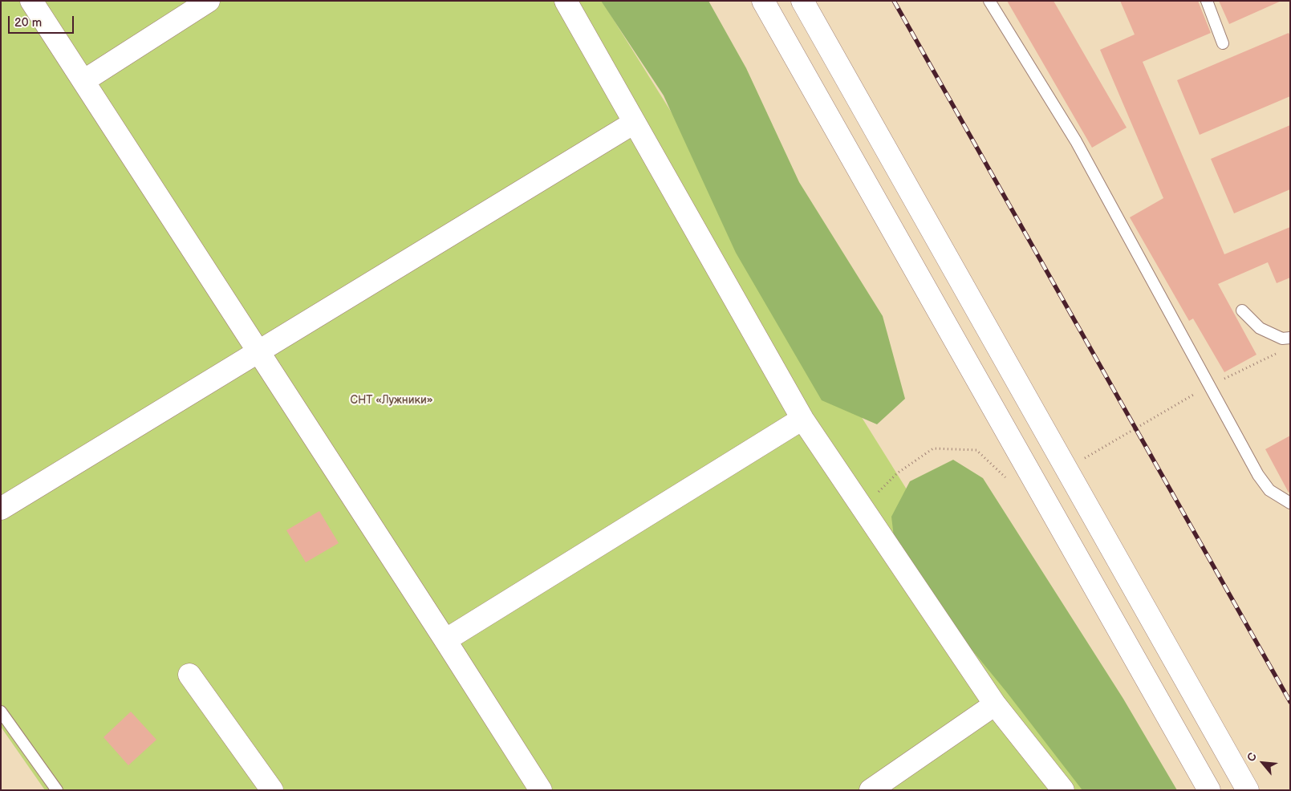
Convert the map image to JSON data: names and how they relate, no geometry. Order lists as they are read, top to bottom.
{
  "parks": ["СНТ «Лужники»"],
  "scale_bar": "20 m",
  "north": "top left"
}
